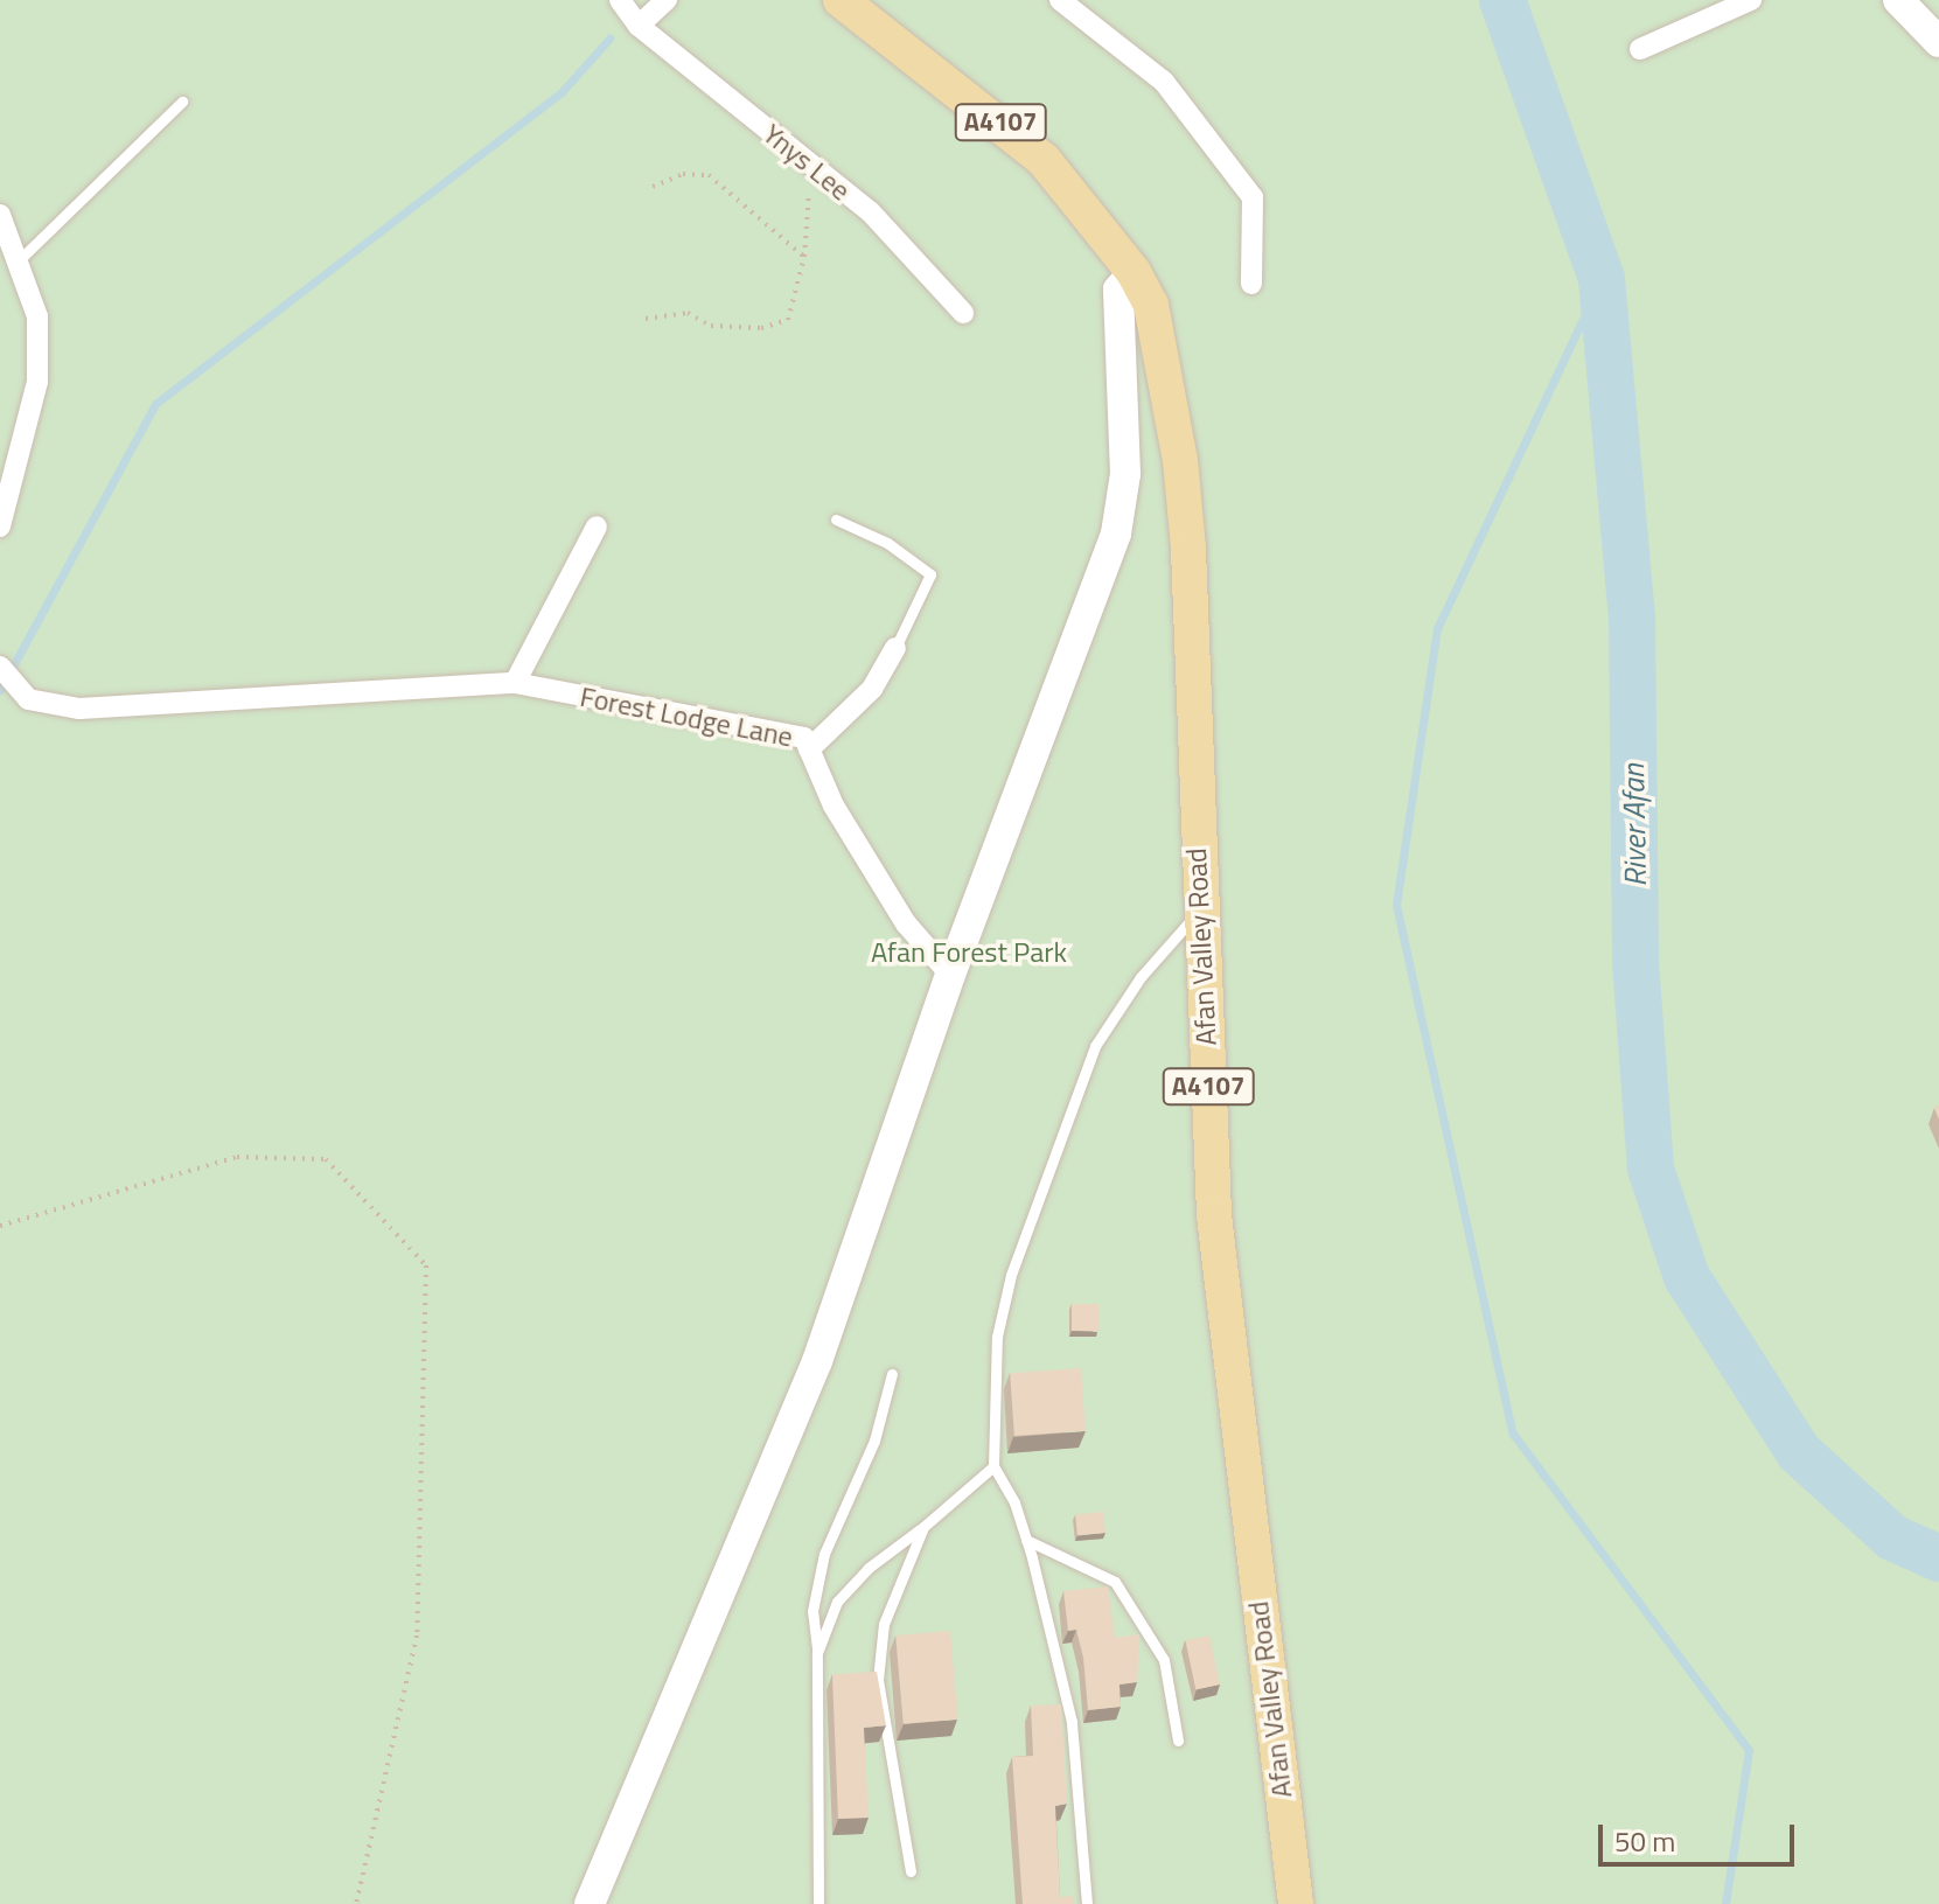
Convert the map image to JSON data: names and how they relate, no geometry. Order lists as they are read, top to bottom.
{
  "streets": {
    "main road": ["A4107", "Afan Valley Road"],
    "street": ["Ynys Lee", "Forest Lodge Lane"]
  },
  "crossings": [
    ["A4107", "Afan Valley Road"]
  ],
  "water": ["River Afan"],
  "parks": ["Afan Forest Park"],
  "scale_bar": "50 m"
}
